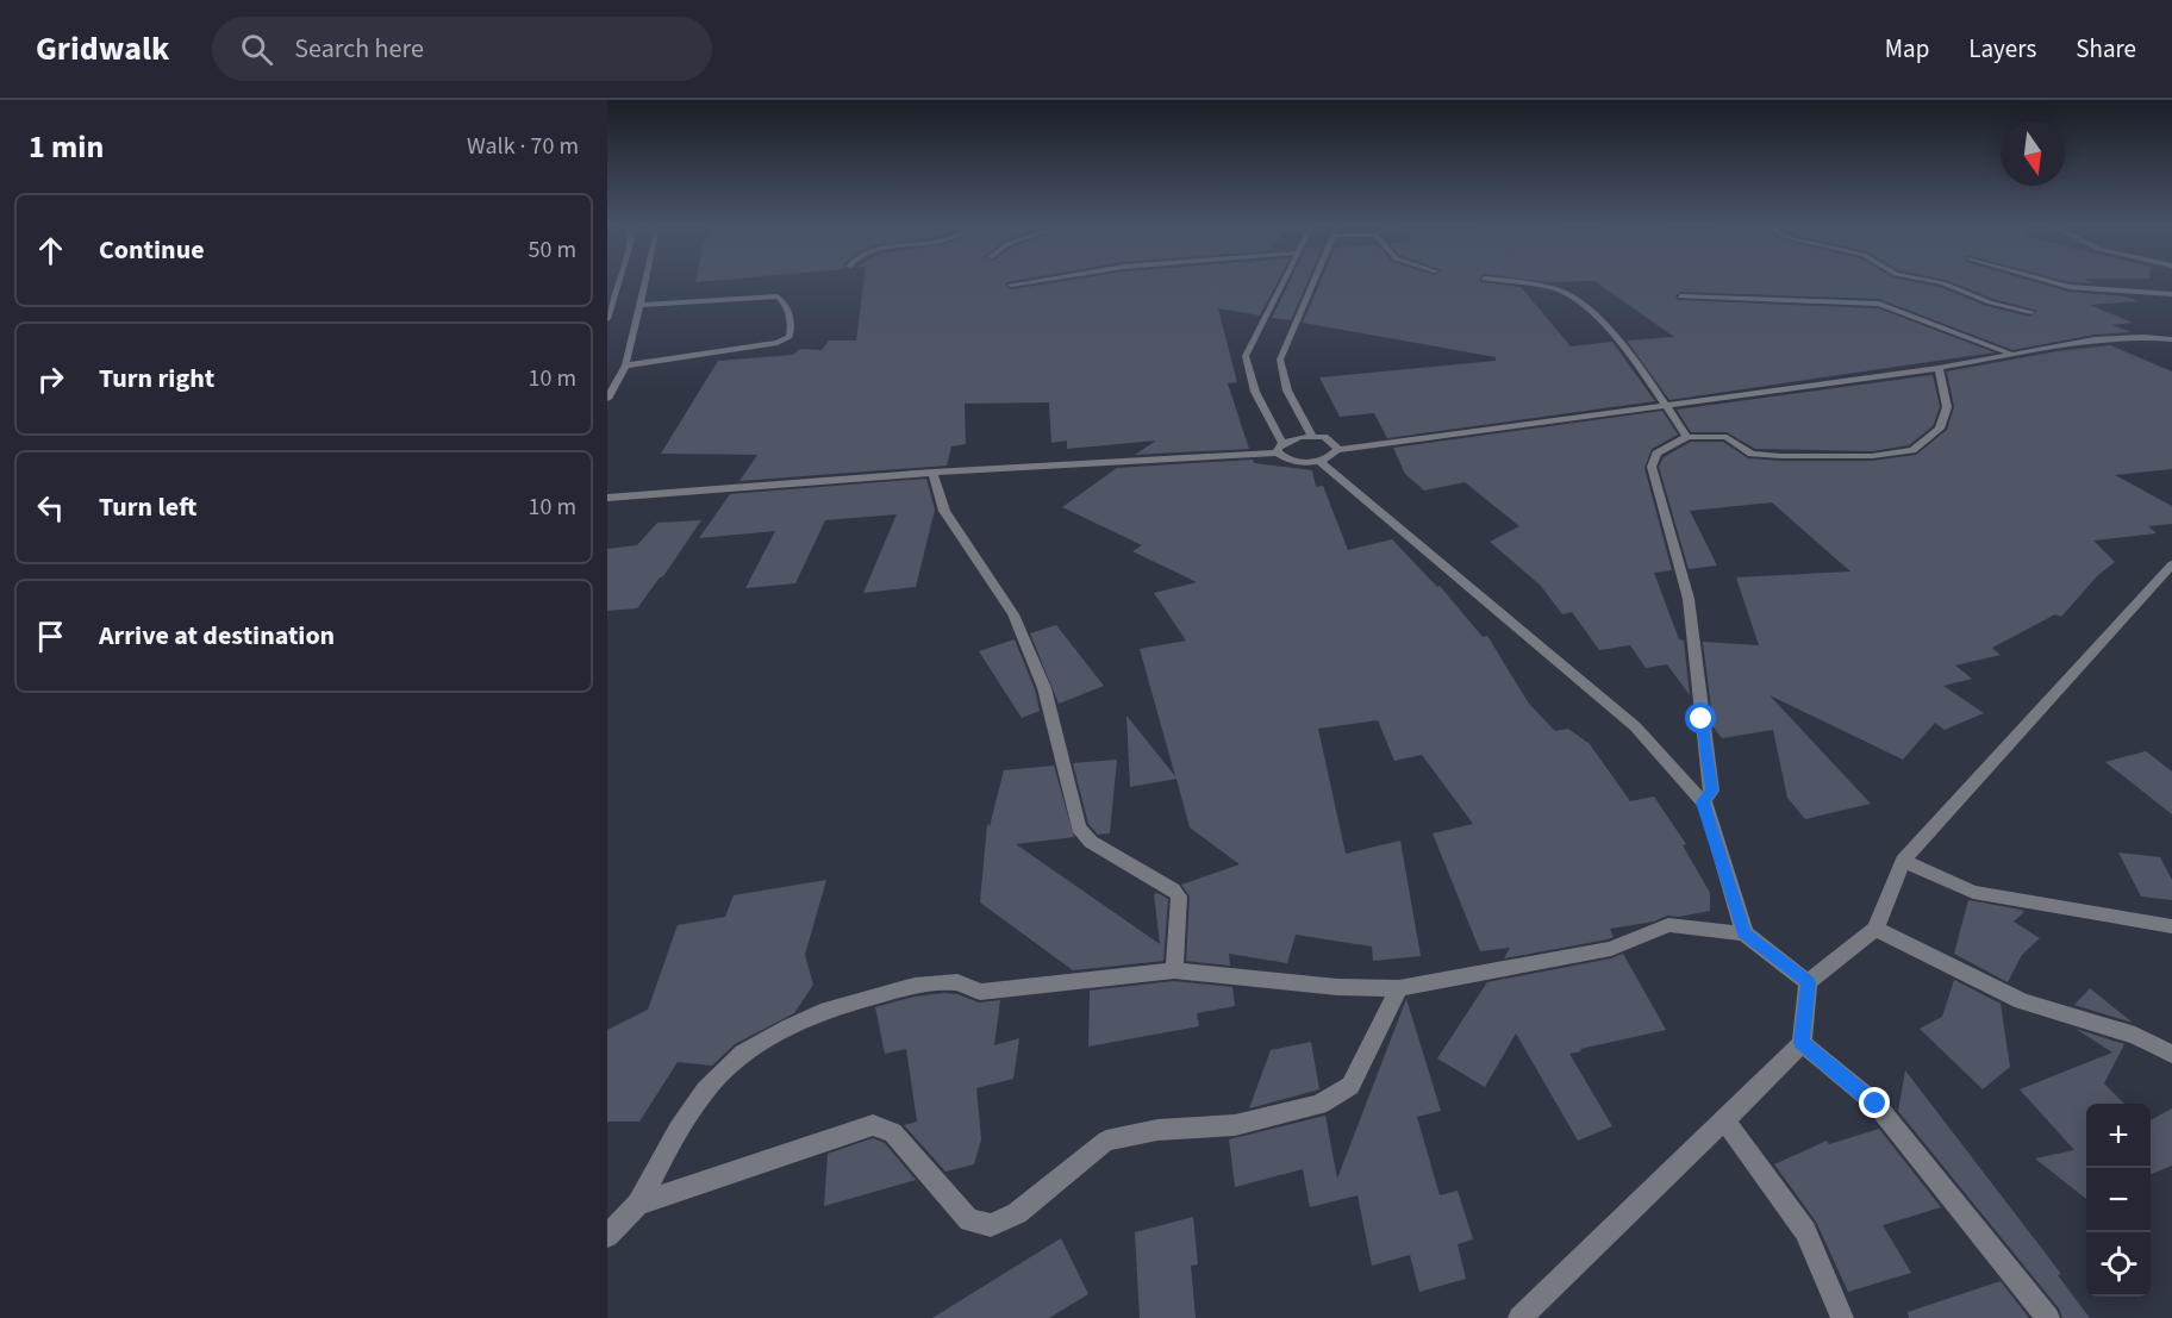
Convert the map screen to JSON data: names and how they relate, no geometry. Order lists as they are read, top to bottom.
{
  "north": "bottom",
  "page": {
    "header": "Gridwalk",
    "search": "Search here",
    "nav": ["Map", "Layers", "Share"],
    "heading": ["1 min", "Walk · 70 m"],
    "list": [
      ["Continue", "50 m"],
      ["Turn right", "10 m"],
      ["Turn left", "10 m"],
      "Arrive at destination"
    ],
    "map_buttons": ["+", "−"]
  }
}
